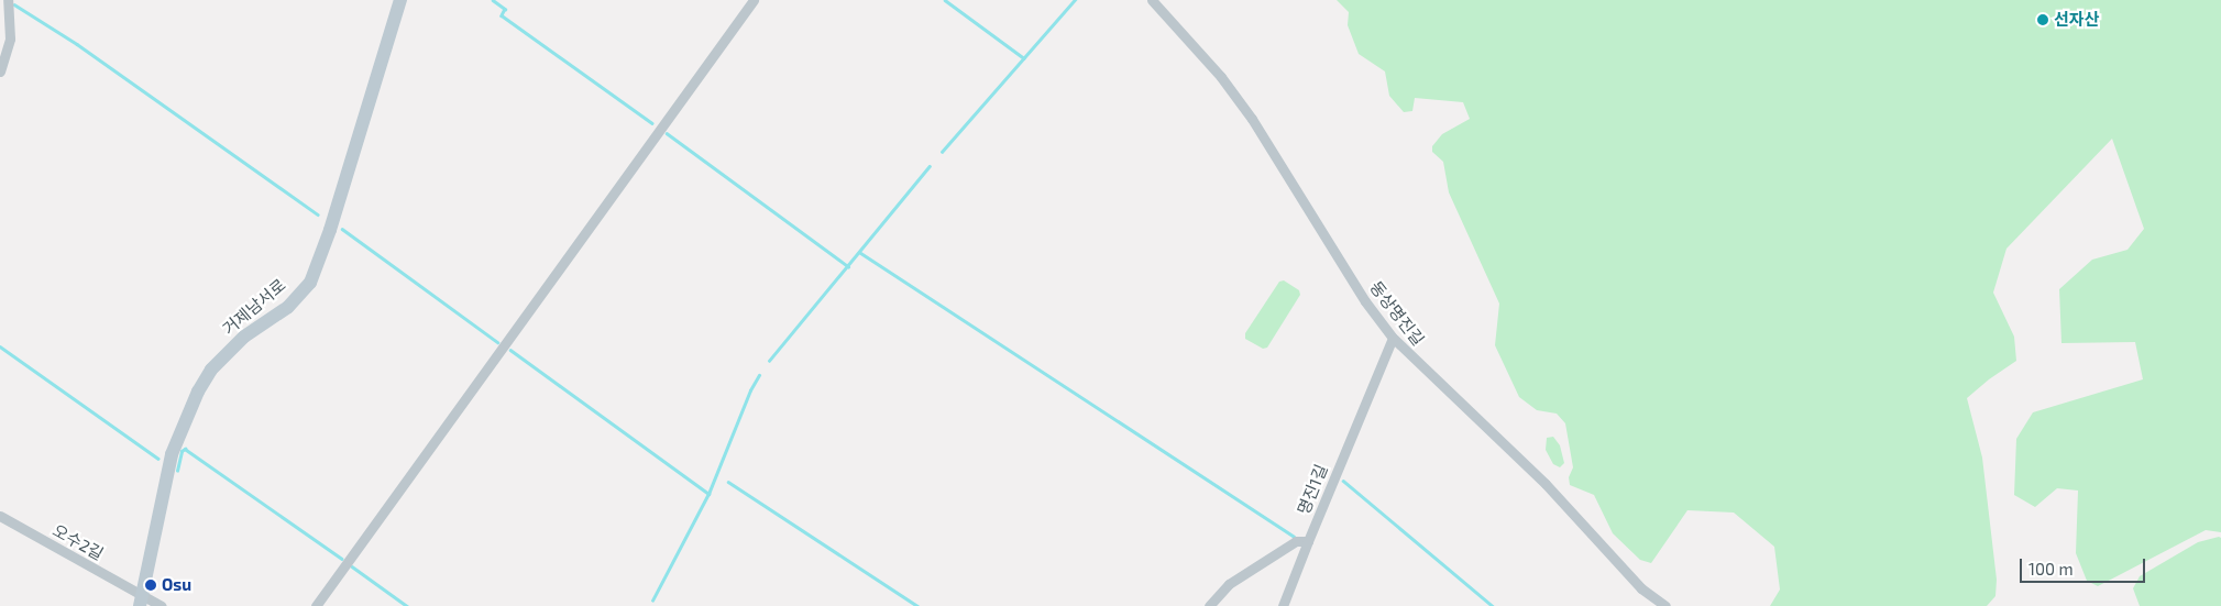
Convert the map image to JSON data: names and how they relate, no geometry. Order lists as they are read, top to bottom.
{
  "streets": {
    "main road": ["거제남서로"],
    "street": ["동상명진길", "명진1길", "오수2길"]
  },
  "crossings": [
    ["거제남서로", "오수2길"],
    ["동상명진길", "명진1길"]
  ],
  "places": ["선자산", "Osu"],
  "scale_bar": "100 m"
}
